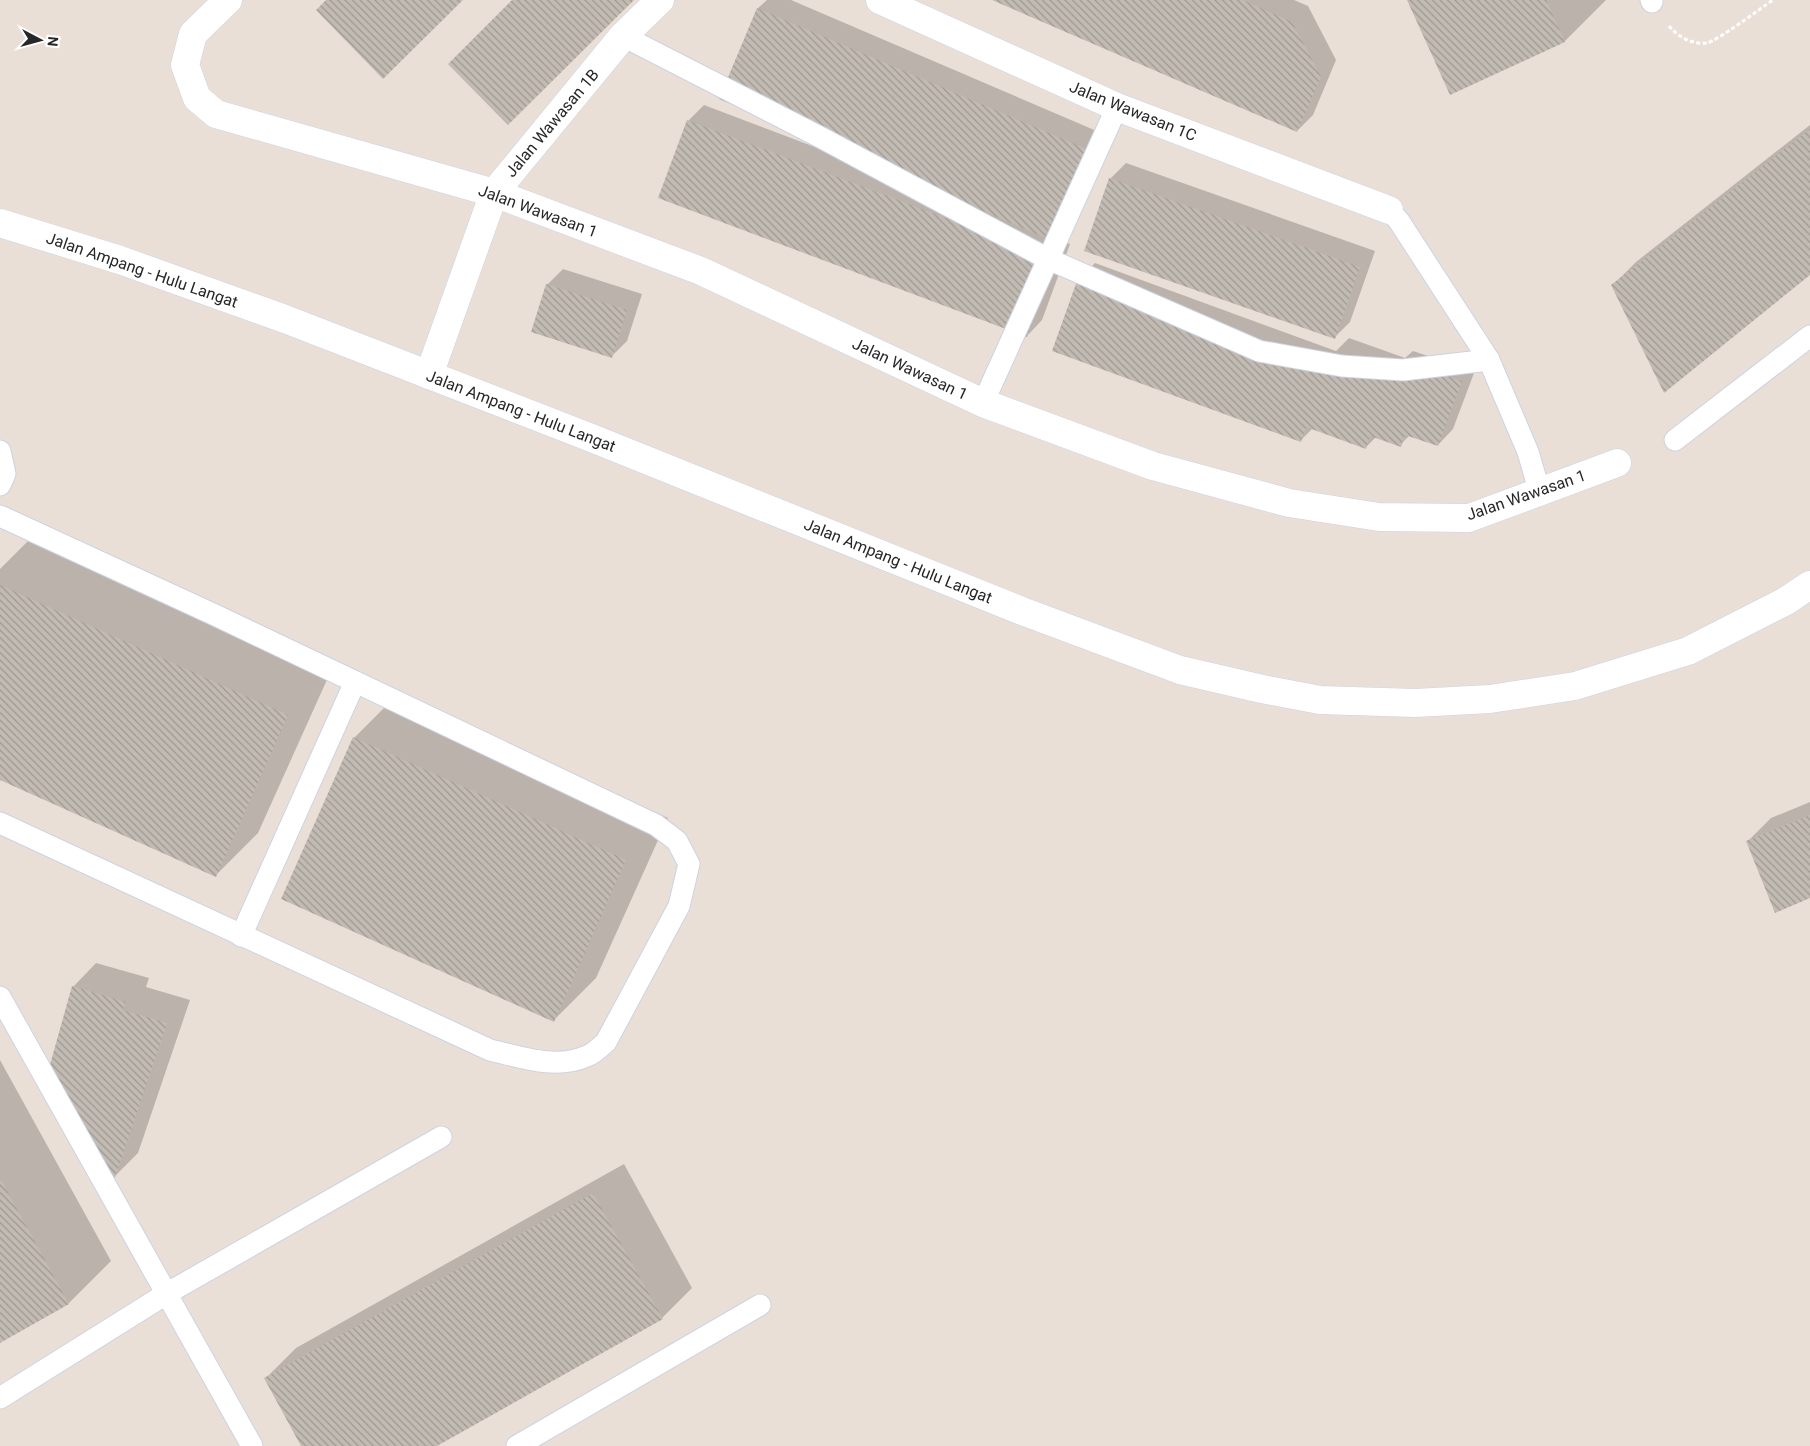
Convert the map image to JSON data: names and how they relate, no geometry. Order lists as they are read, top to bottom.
{
  "streets": {
    "street": [
      "Jalan Wawasan 1C",
      "Jalan Wawasan 1B",
      "Jalan Wawasan 1",
      "Jalan Ampang - Hulu Langat"
    ]
  },
  "crossings": [
    ["Jalan Wawasan 1B", "Jalan Wawasan 1"],
    ["Jalan Wawasan 1B", "Jalan Ampang - Hulu Langat"]
  ],
  "north": "right"
}
